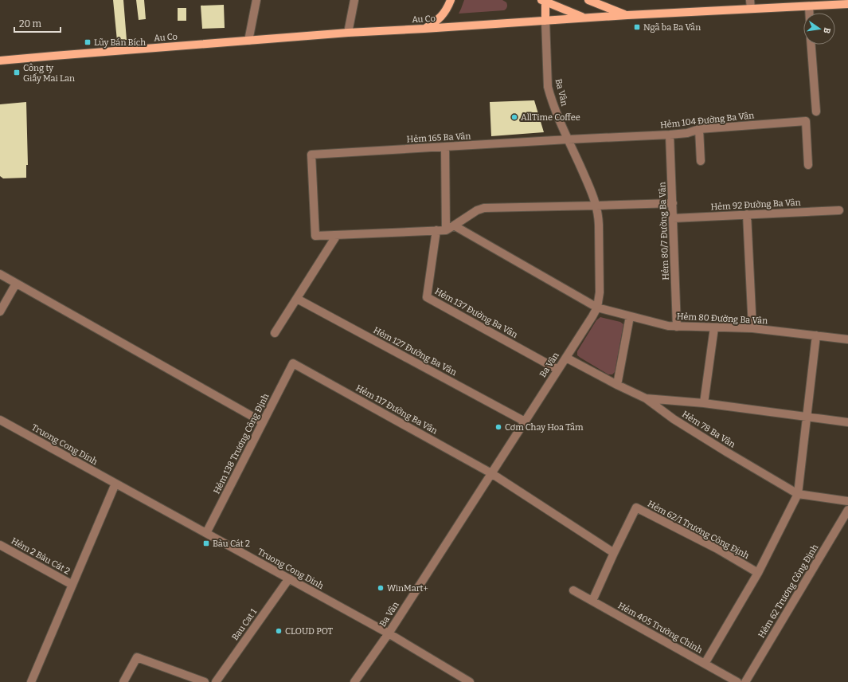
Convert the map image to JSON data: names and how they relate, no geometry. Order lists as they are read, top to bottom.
{
  "streets": {
    "main road": ["Au Co"],
    "street": [
      "Ba Vân",
      "Hẻm 104 Đường Ba Vân",
      "Hẻm 165 Ba Vân",
      "Hẻm 92 Đường Ba Vân",
      "Hẻm 80/7 Đường Ba Vân",
      "Hẻm 137 Đường Ba Vân",
      "Hẻm 80 Đường Ba Vân",
      "Hẻm 127 Đường Ba Vân",
      "Hẻm 117 Đường Ba Vân",
      "Hẻm 78 Ba Vân",
      "Hẻm 138 Trương Công Định",
      "Truong Cong Dinh",
      "Hẻm 62/1 Trương Công Định",
      "Hẻm 2 Bàu Cát 2",
      "Hẻm 62 Trương Công Định",
      "Bau Cat 1",
      "Hẻm 405 Trường Chinh"
    ]
  },
  "crossings": [
    ["Au Co", "Ba Vân"],
    ["Ba Vân", "Hẻm 104 Đường Ba Vân"],
    ["Ba Vân", "Hẻm 165 Ba Vân"],
    ["Ba Vân", "Hẻm 137 Đường Ba Vân"],
    ["Ba Vân", "Hẻm 80 Đường Ba Vân"],
    ["Ba Vân", "Hẻm 127 Đường Ba Vân"],
    ["Ba Vân", "Hẻm 117 Đường Ba Vân"],
    ["Ba Vân", "Hẻm 78 Ba Vân"],
    ["Ba Vân", "Truong Cong Dinh"],
    ["Hẻm 104 Đường Ba Vân", "Hẻm 165 Ba Vân"],
    ["Hẻm 104 Đường Ba Vân", "Hẻm 80/7 Đường Ba Vân"],
    ["Hẻm 92 Đường Ba Vân", "Hẻm 80/7 Đường Ba Vân"],
    ["Hẻm 80/7 Đường Ba Vân", "Hẻm 80 Đường Ba Vân"],
    ["Hẻm 117 Đường Ba Vân", "Hẻm 138 Trương Công Định"],
    ["Hẻm 117 Đường Ba Vân", "Hẻm 62/1 Trương Công Định"],
    ["Hẻm 138 Trương Công Định", "Truong Cong Dinh"],
    ["Truong Cong Dinh", "Bau Cat 1"],
    ["Hẻm 62/1 Trương Công Định", "Hẻm 405 Trường Chinh"]
  ],
  "places": {
    "transit": [
      "Ngã ba Ba Vân",
      "Lũy Bán Bích",
      "Công ty Giấy Mai Lan",
      "Bàu Cát 2"
    ],
    "other": [
      "AllTime Coffee",
      "Cơm Chay Hoa Tâm",
      "WinMart+",
      "CLOUD POT"
    ]
  },
  "scale_bar": "20 m",
  "north": "right"
}
